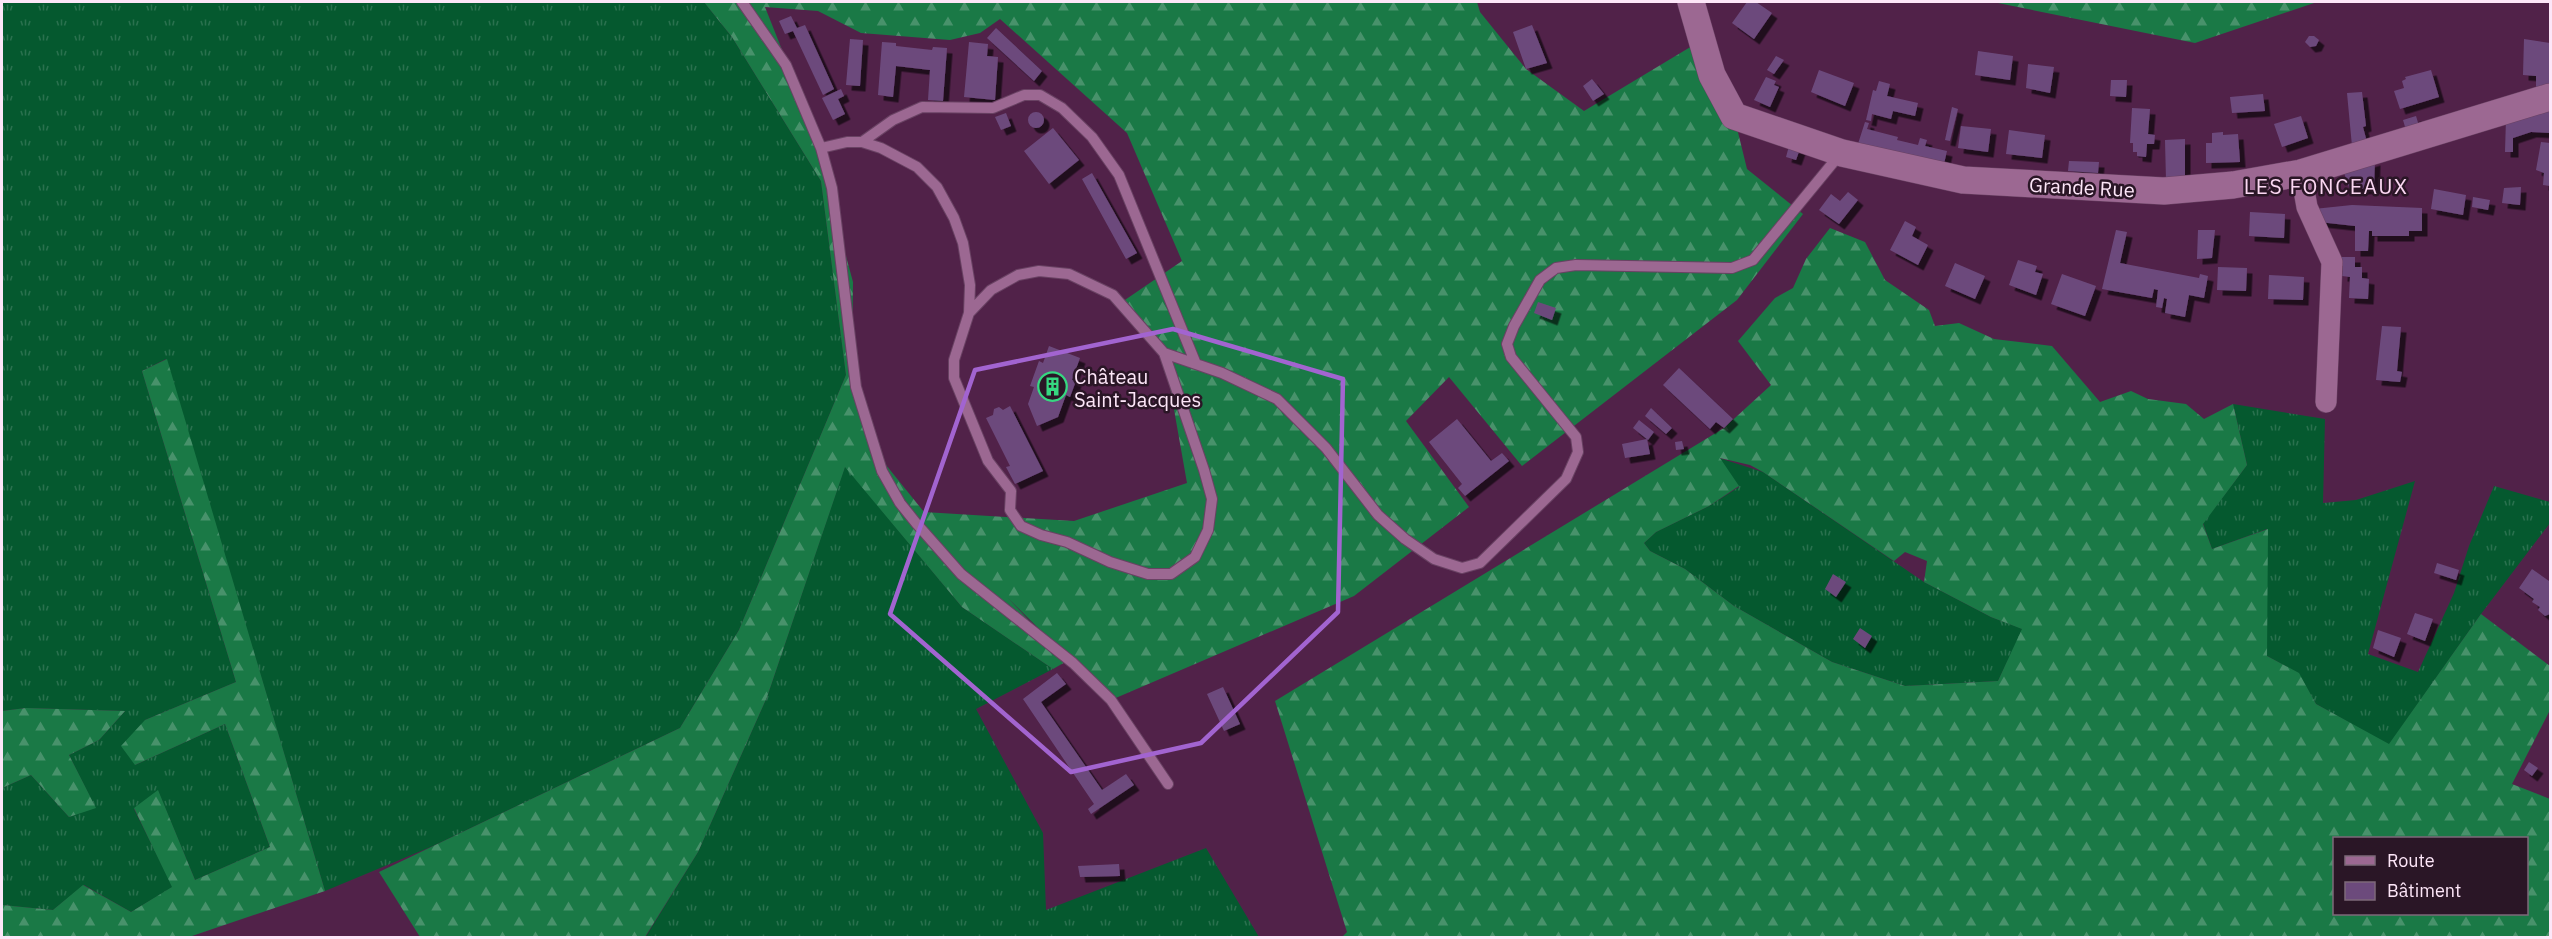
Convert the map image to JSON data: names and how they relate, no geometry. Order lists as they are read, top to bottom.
{
  "streets": {
    "street": ["Grande Rue"]
  },
  "districts": ["LES FONCEAUX"],
  "places": {
    "building": ["Château Saint-Jacques"]
  },
  "legend": ["Route", "Bâtiment"]
}
